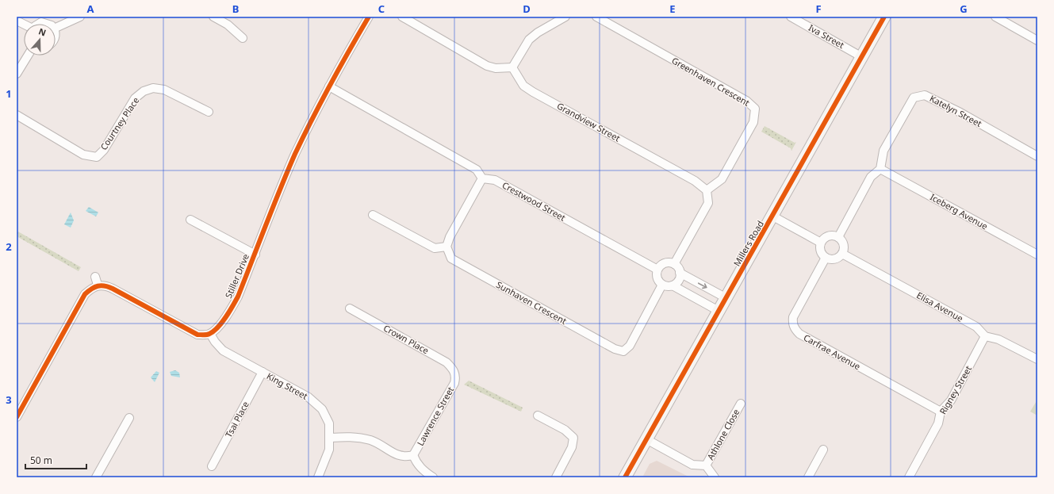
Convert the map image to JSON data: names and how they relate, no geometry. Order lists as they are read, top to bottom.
{
  "streets": {
    "street": [
      "Iva Street",
      "Greenhaven Crescent",
      "Katelyn Street",
      "Grandview Street",
      "Courtney Place",
      "Crestwood Street",
      "Iceberg Avenue",
      "Millers Road",
      "Stiller Drive",
      "Sunhaven Crescent",
      "Elisa Avenue",
      "Crown Place",
      "Carfrae Avenue",
      "King Street",
      "Rigney Street",
      "Lawrence Street",
      "Tsai Place",
      "Athlone Close"
    ]
  },
  "crossings": [
    ["Iva Street", "Millers Road"],
    ["Greenhaven Crescent", "Grandview Street"],
    ["Katelyn Street", "Iceberg Avenue"],
    ["Crestwood Street", "Sunhaven Crescent"],
    ["Stiller Drive", "King Street"],
    ["Elisa Avenue", "Carfrae Avenue"],
    ["Elisa Avenue", "Rigney Street"],
    ["Crown Place", "Lawrence Street"],
    ["Carfrae Avenue", "Rigney Street"],
    ["King Street", "Tsai Place"]
  ],
  "scale_bar": "50 m",
  "north": "top",
  "grid": {
    "columns": [
      "A",
      "B",
      "C",
      "D",
      "E",
      "F",
      "G"
    ],
    "rows": ["1", "2", "3"]
  }
}
